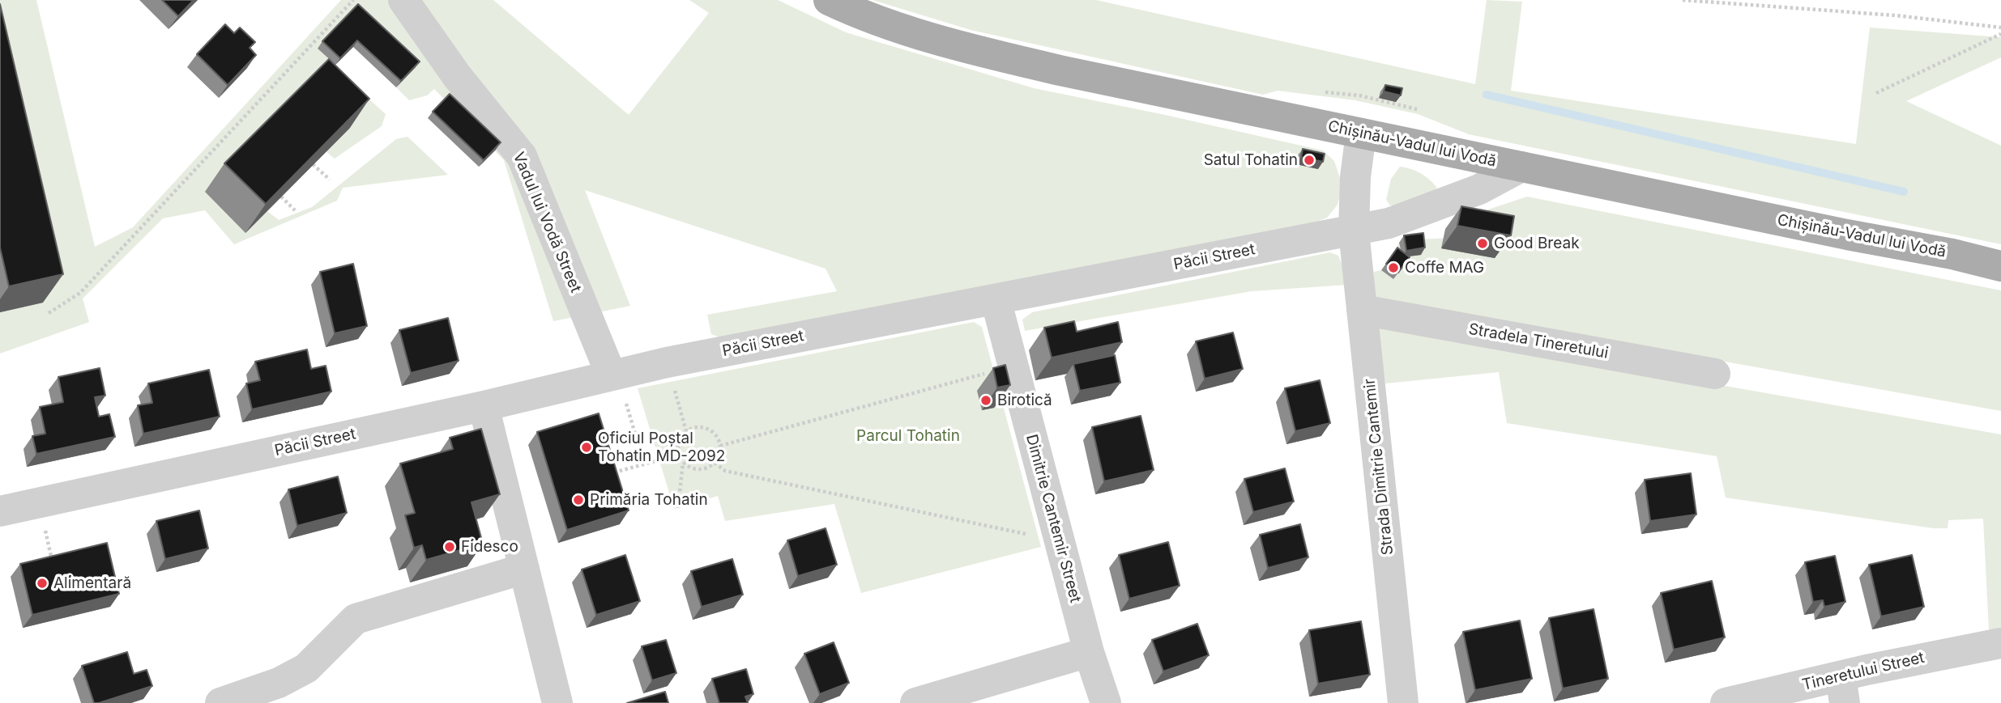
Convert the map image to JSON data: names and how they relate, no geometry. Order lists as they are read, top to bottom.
{
  "streets": {
    "main road": ["Chișinău-Vadul lui Vodă"],
    "street": [
      "Vadul lui Vodă Street",
      "Păcii Street",
      "Stradela Tineretului",
      "Strada Dimitrie Cantemir",
      "Dimitrie Cantemir Street",
      "Tineretului Street"
    ]
  },
  "crossings": [
    ["Chișinău-Vadul lui Vodă", "Păcii Street"],
    ["Chișinău-Vadul lui Vodă", "Strada Dimitrie Cantemir"],
    ["Vadul lui Vodă Street", "Păcii Street"],
    ["Păcii Street", "Strada Dimitrie Cantemir"],
    ["Păcii Street", "Dimitrie Cantemir Street"],
    ["Stradela Tineretului", "Strada Dimitrie Cantemir"]
  ],
  "parks": ["Parcul Tohatin"],
  "places": [
    "Satul Tohatin",
    "Good Break",
    "Coffe MAG",
    "Birotică",
    "Oficiul Poștal Tohatin MD-2092",
    "Primăria Tohatin",
    "Fidesco",
    "Alimentară"
  ]
}
